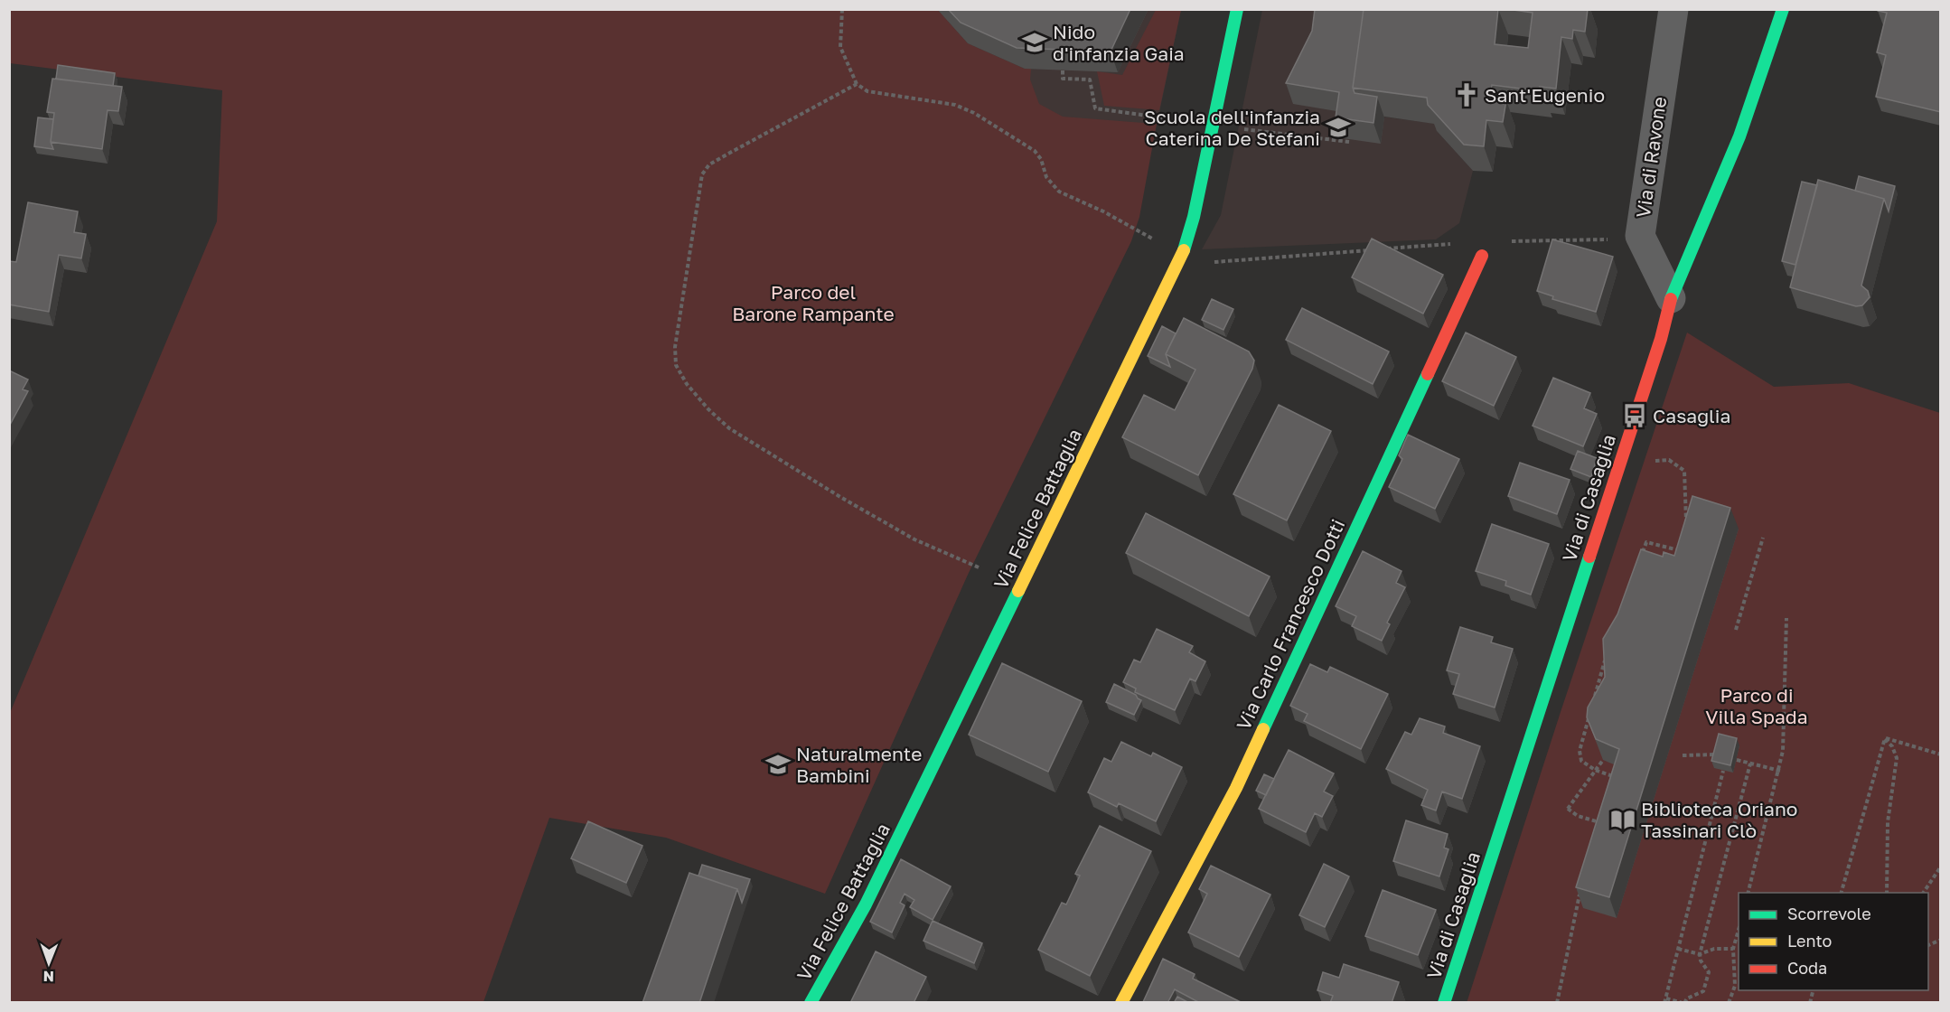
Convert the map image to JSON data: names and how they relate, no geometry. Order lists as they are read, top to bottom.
{
  "streets": {
    "street": [
      "Via di Ravone",
      "Via di Casaglia",
      "Via Felice Battaglia",
      "Via Carlo Francesco Dotti"
    ]
  },
  "crossings": [
    ["Via di Ravone", "Via di Casaglia"]
  ],
  "parks": ["Parco del Barone Rampante", "Parco di Villa Spada"],
  "places": {
    "school or university": ["Nido d'infanzia Gaia", "Scuola dell'infanzia Caterina De Stefani", "Naturalmente Bambini"],
    "church": ["Sant'Eugenio"],
    "bus stop": ["Casaglia"],
    "library": ["Biblioteca Oriano Tassinari Clò"]
  },
  "legend": ["Scorrevole", "Lento", "Coda"],
  "north": "bottom"
}
